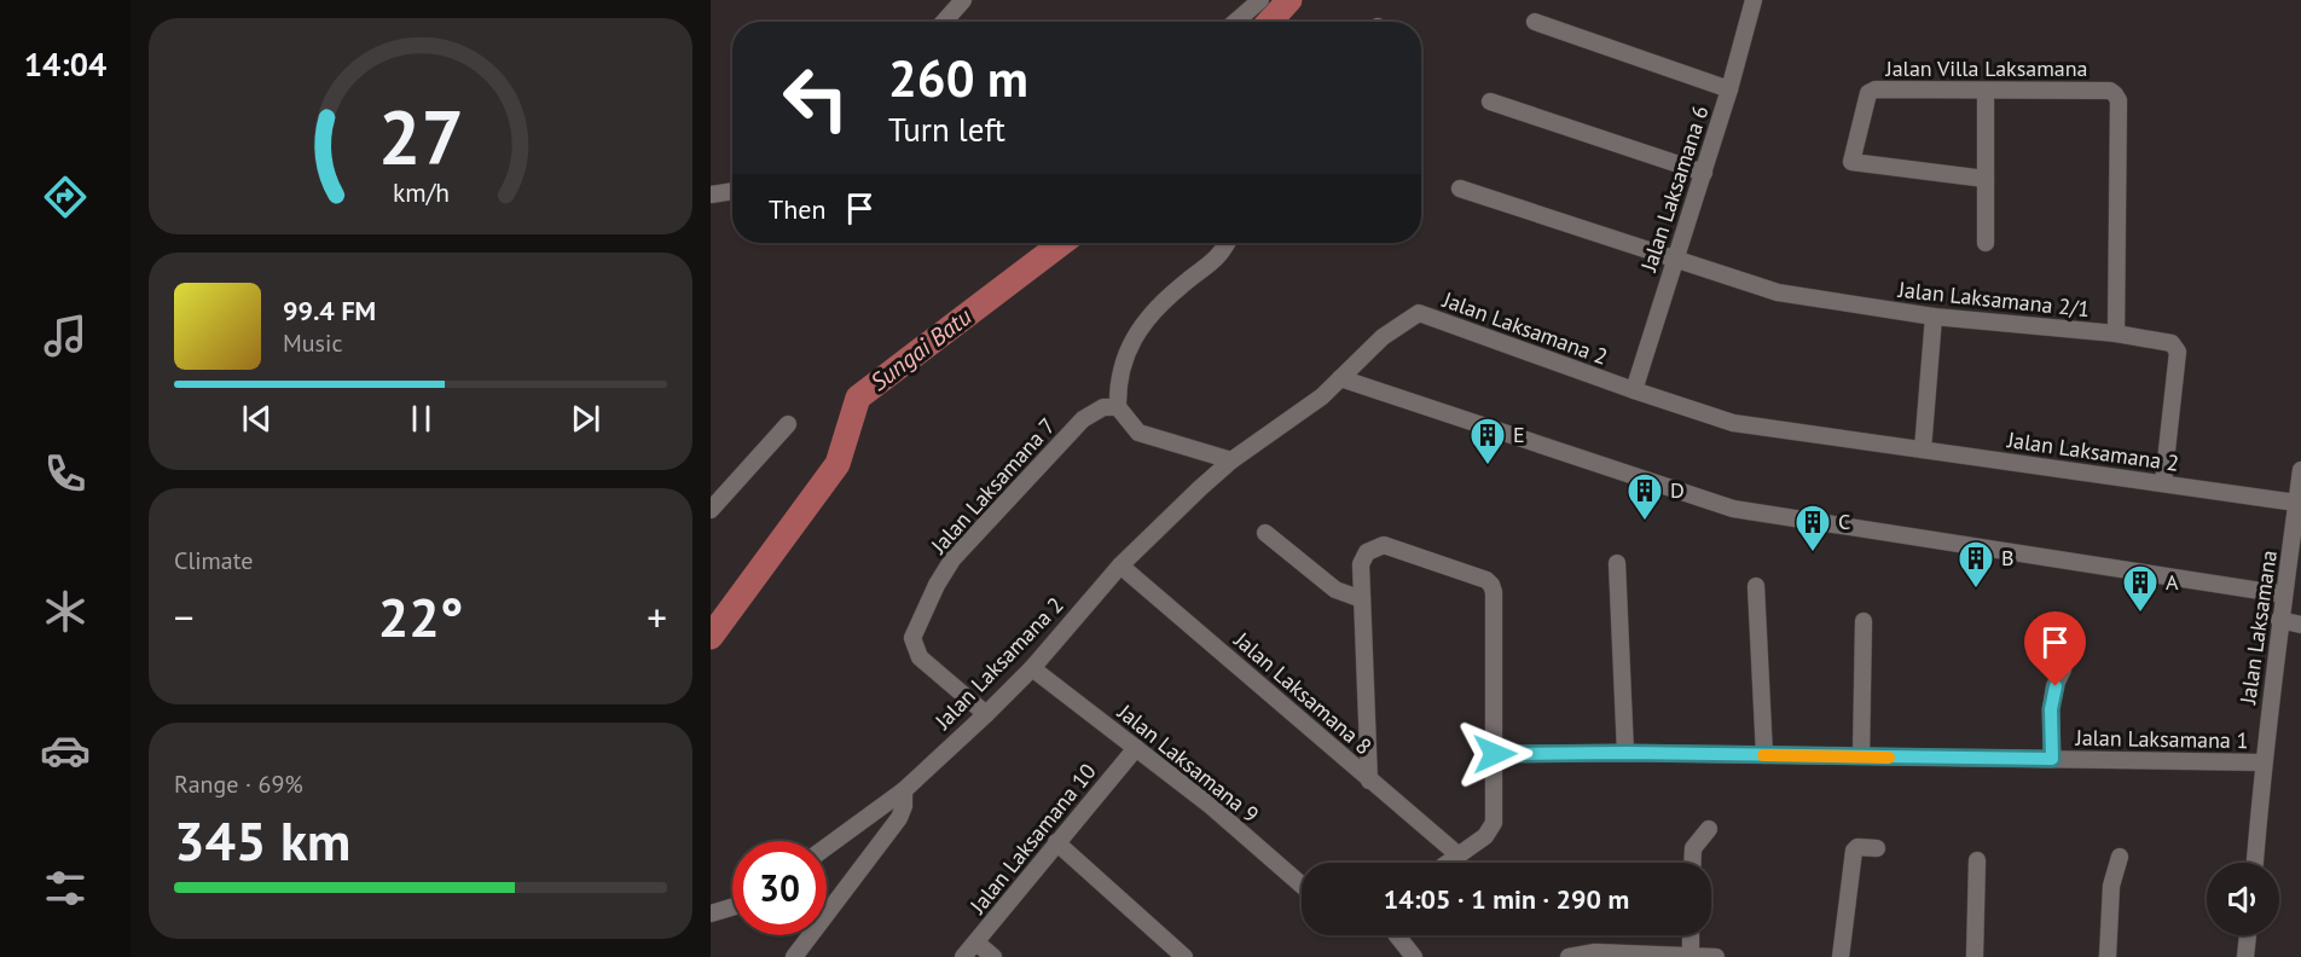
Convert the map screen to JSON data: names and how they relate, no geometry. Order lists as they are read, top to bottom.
{
  "streets": {
    "street": [
      "Jalan Villa Laksamana",
      "Jalan Laksamana 6",
      "Jalan Laksamana 2/1",
      "Jalan Laksamana 2",
      "Jalan Laksamana 7",
      "Jalan Laksamana",
      "Jalan Laksamana 8",
      "Jalan Laksamana 1",
      "Jalan Laksamana 9",
      "Jalan Laksamana 10"
    ]
  },
  "crossings": [
    ["Jalan Villa Laksamana", "Jalan Laksamana 2/1"],
    ["Jalan Laksamana 6", "Jalan Laksamana 2/1"],
    ["Jalan Laksamana 6", "Jalan Laksamana 2"],
    ["Jalan Laksamana 2/1", "Jalan Laksamana 2"],
    ["Jalan Laksamana 2", "Jalan Laksamana 7"],
    ["Jalan Laksamana 2", "Jalan Laksamana"],
    ["Jalan Laksamana 2", "Jalan Laksamana 8"],
    ["Jalan Laksamana 2", "Jalan Laksamana 9"],
    ["Jalan Laksamana", "Jalan Laksamana 1"],
    ["Jalan Laksamana 9", "Jalan Laksamana 10"]
  ],
  "water": ["Sungai Batu"],
  "places": {
    "building": [
      "E",
      "D",
      "C",
      "B",
      "A"
    ]
  },
  "page": {
    "tabs": "14:04",
    "turn": ["260 m", "Turn left"],
    "then": "Then",
    "song": ["99.4 FM", "Music"],
    "tile": [
      "Climate",
      ["Range · 69%", "345 km"]
    ],
    "heat": ["−", "22°", "+"],
    "limit": "30",
    "trip": "14:05 · 1 min · 290 m",
    "gauge": ["27", "km/h"]
  }
}
